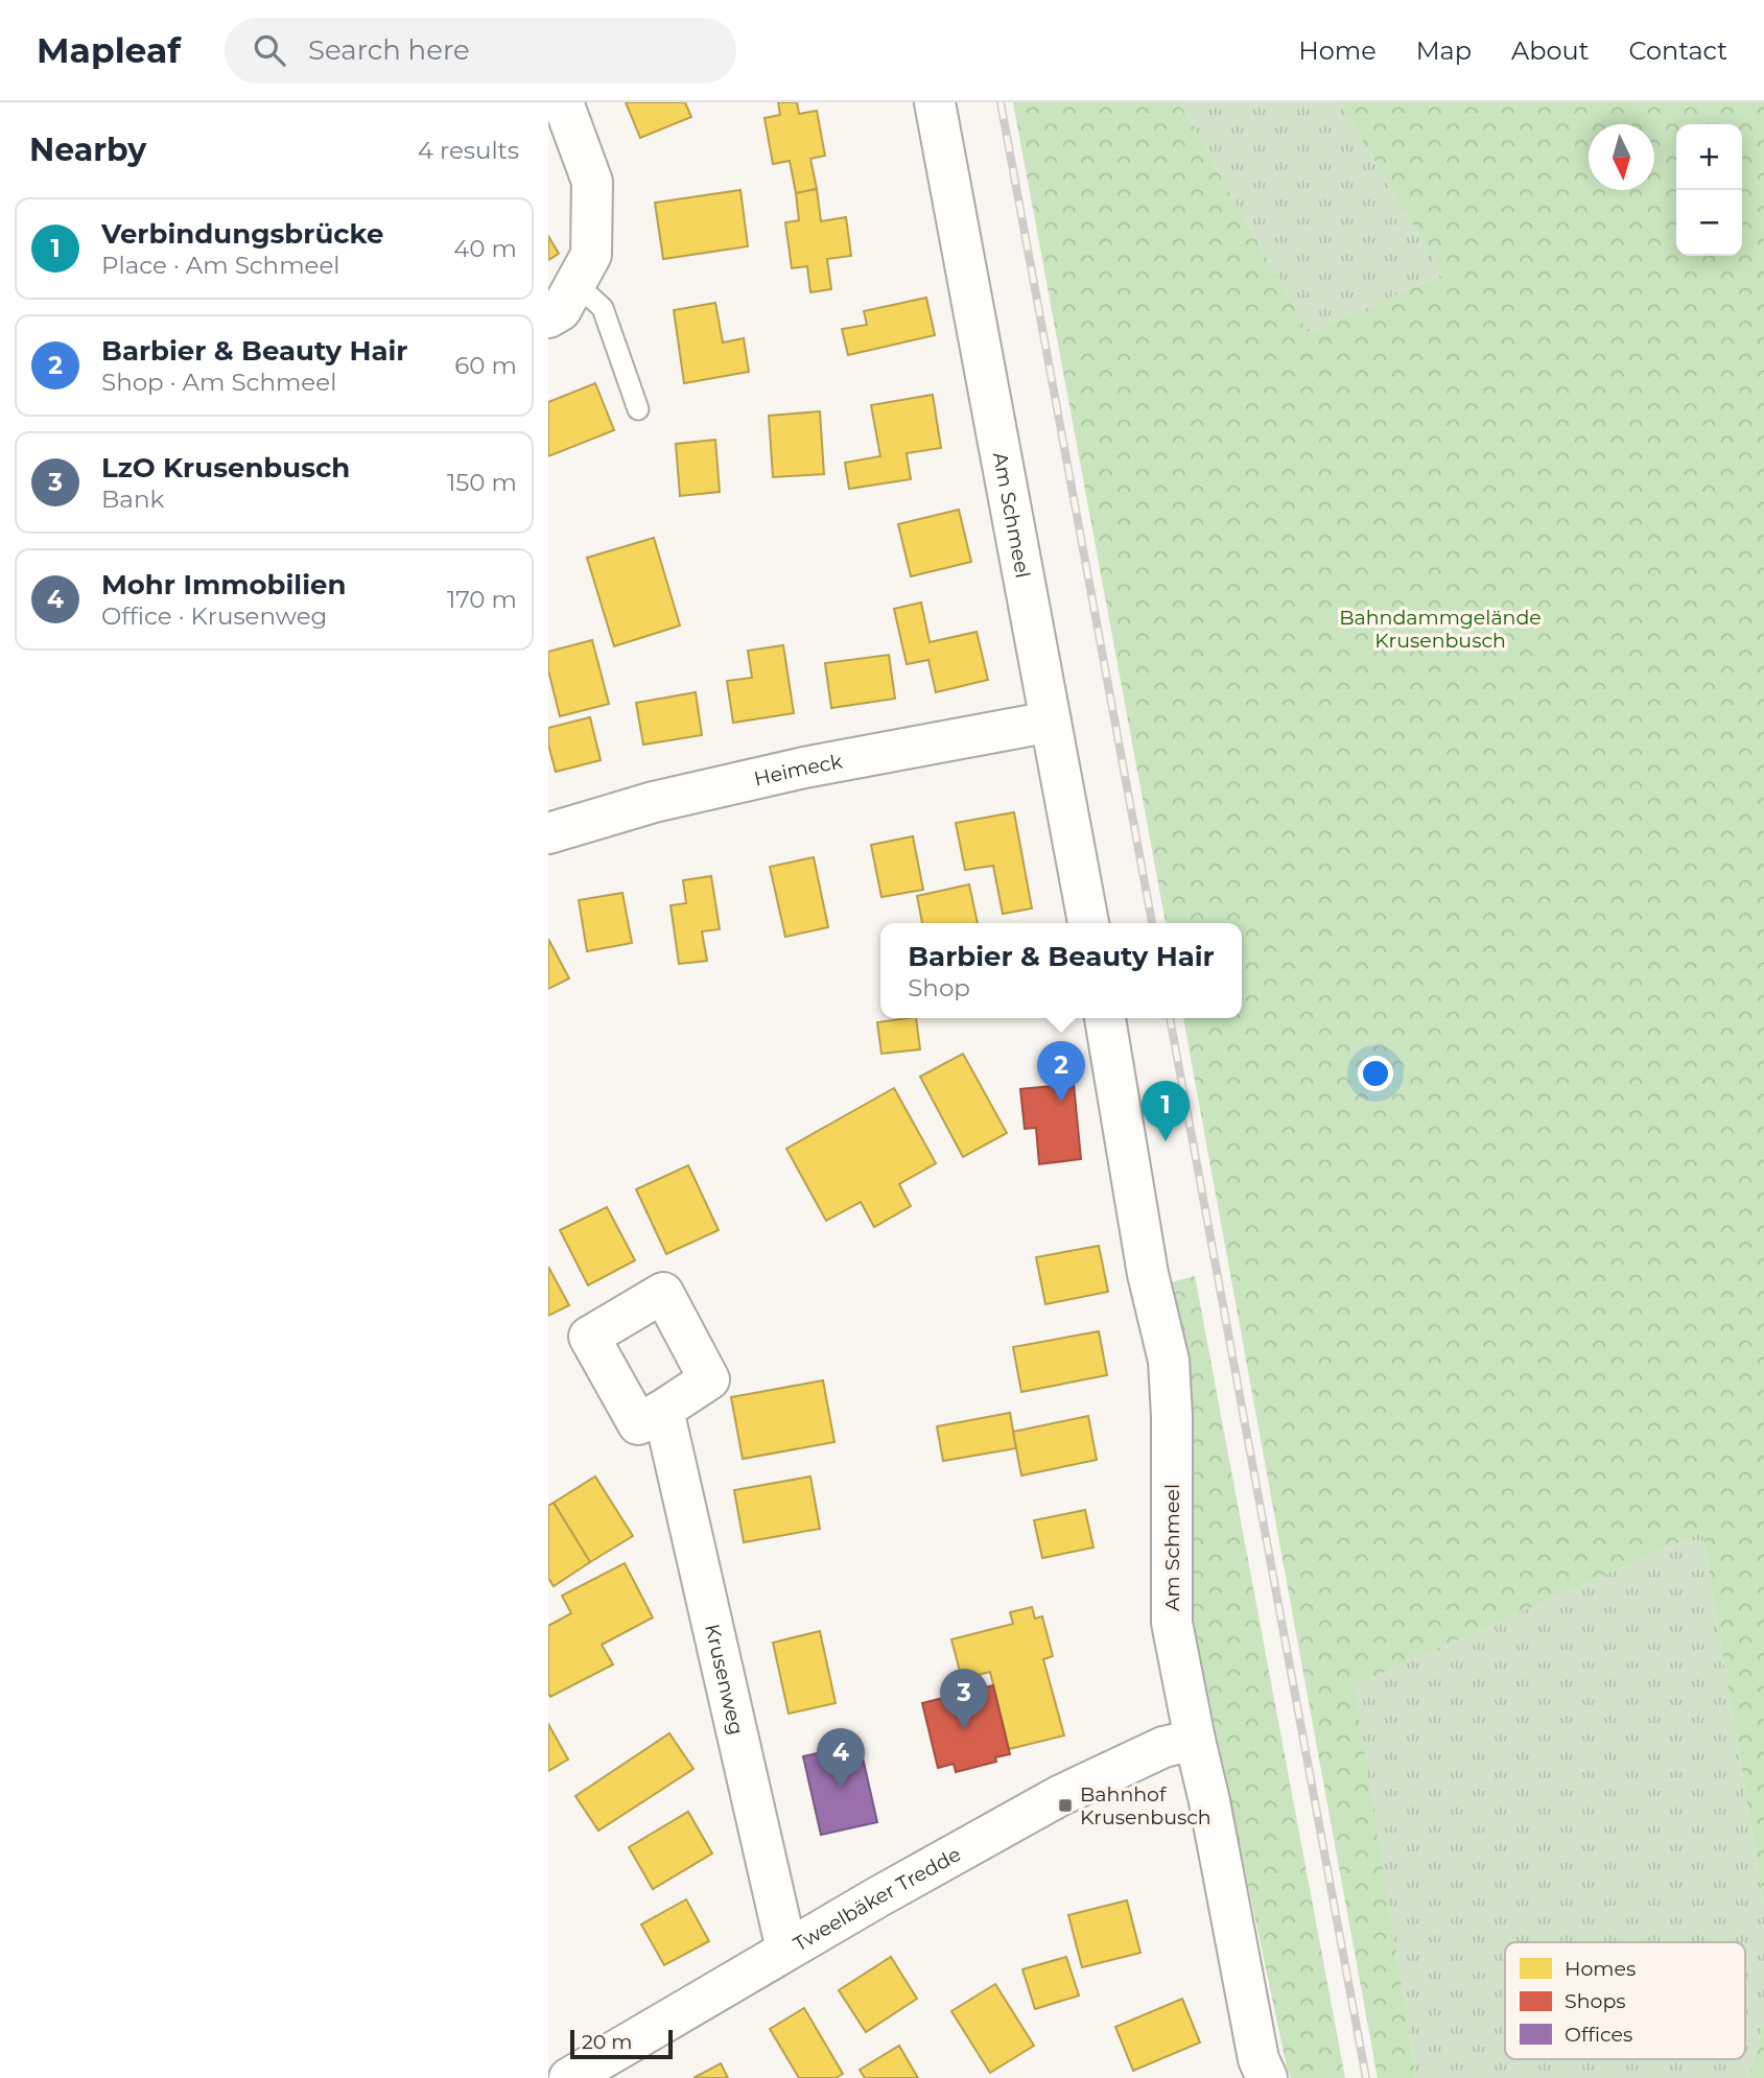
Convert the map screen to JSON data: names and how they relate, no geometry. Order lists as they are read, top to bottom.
{
  "streets": {
    "street": [
      "Am Schmeel",
      "Heimeck",
      "Krusenweg",
      "Tweelbäker Tredde"
    ]
  },
  "crossings": [
    ["Am Schmeel", "Heimeck"],
    ["Am Schmeel", "Tweelbäker Tredde"],
    ["Krusenweg", "Tweelbäker Tredde"]
  ],
  "parks": ["Bahndammgelände Krusenbusch"],
  "places": {
    "transit": ["Bahnhof Krusenbusch"]
  },
  "legend": ["Homes", "Shops", "Offices"],
  "scale_bar": "20 m",
  "north": "bottom",
  "page": {
    "header": "Mapleaf",
    "search": "Search here",
    "nav": [
      "Home",
      "Map",
      "About",
      "Contact"
    ],
    "heading": ["Nearby", "4 results"],
    "map_buttons": ["+", "−"],
    "list": [
      {
        "mark": "1",
        "name": "Verbindungsbrücke",
        "note": "Place · Am Schmeel",
        "value": "40 m"
      },
      {
        "mark": "2",
        "name": "Barbier & Beauty Hair",
        "note": "Shop · Am Schmeel",
        "value": "60 m"
      },
      {
        "mark": "3",
        "name": "LzO Krusenbusch",
        "note": "Bank",
        "value": "150 m"
      },
      {
        "mark": "4",
        "name": "Mohr Immobilien",
        "note": "Office · Krusenweg",
        "value": "170 m"
      }
    ],
    "popup": ["Barbier & Beauty Hair", "Shop"],
    "pins": [
      "2",
      "1",
      "3",
      "4"
    ],
    "scale": "20 m"
  }
}
